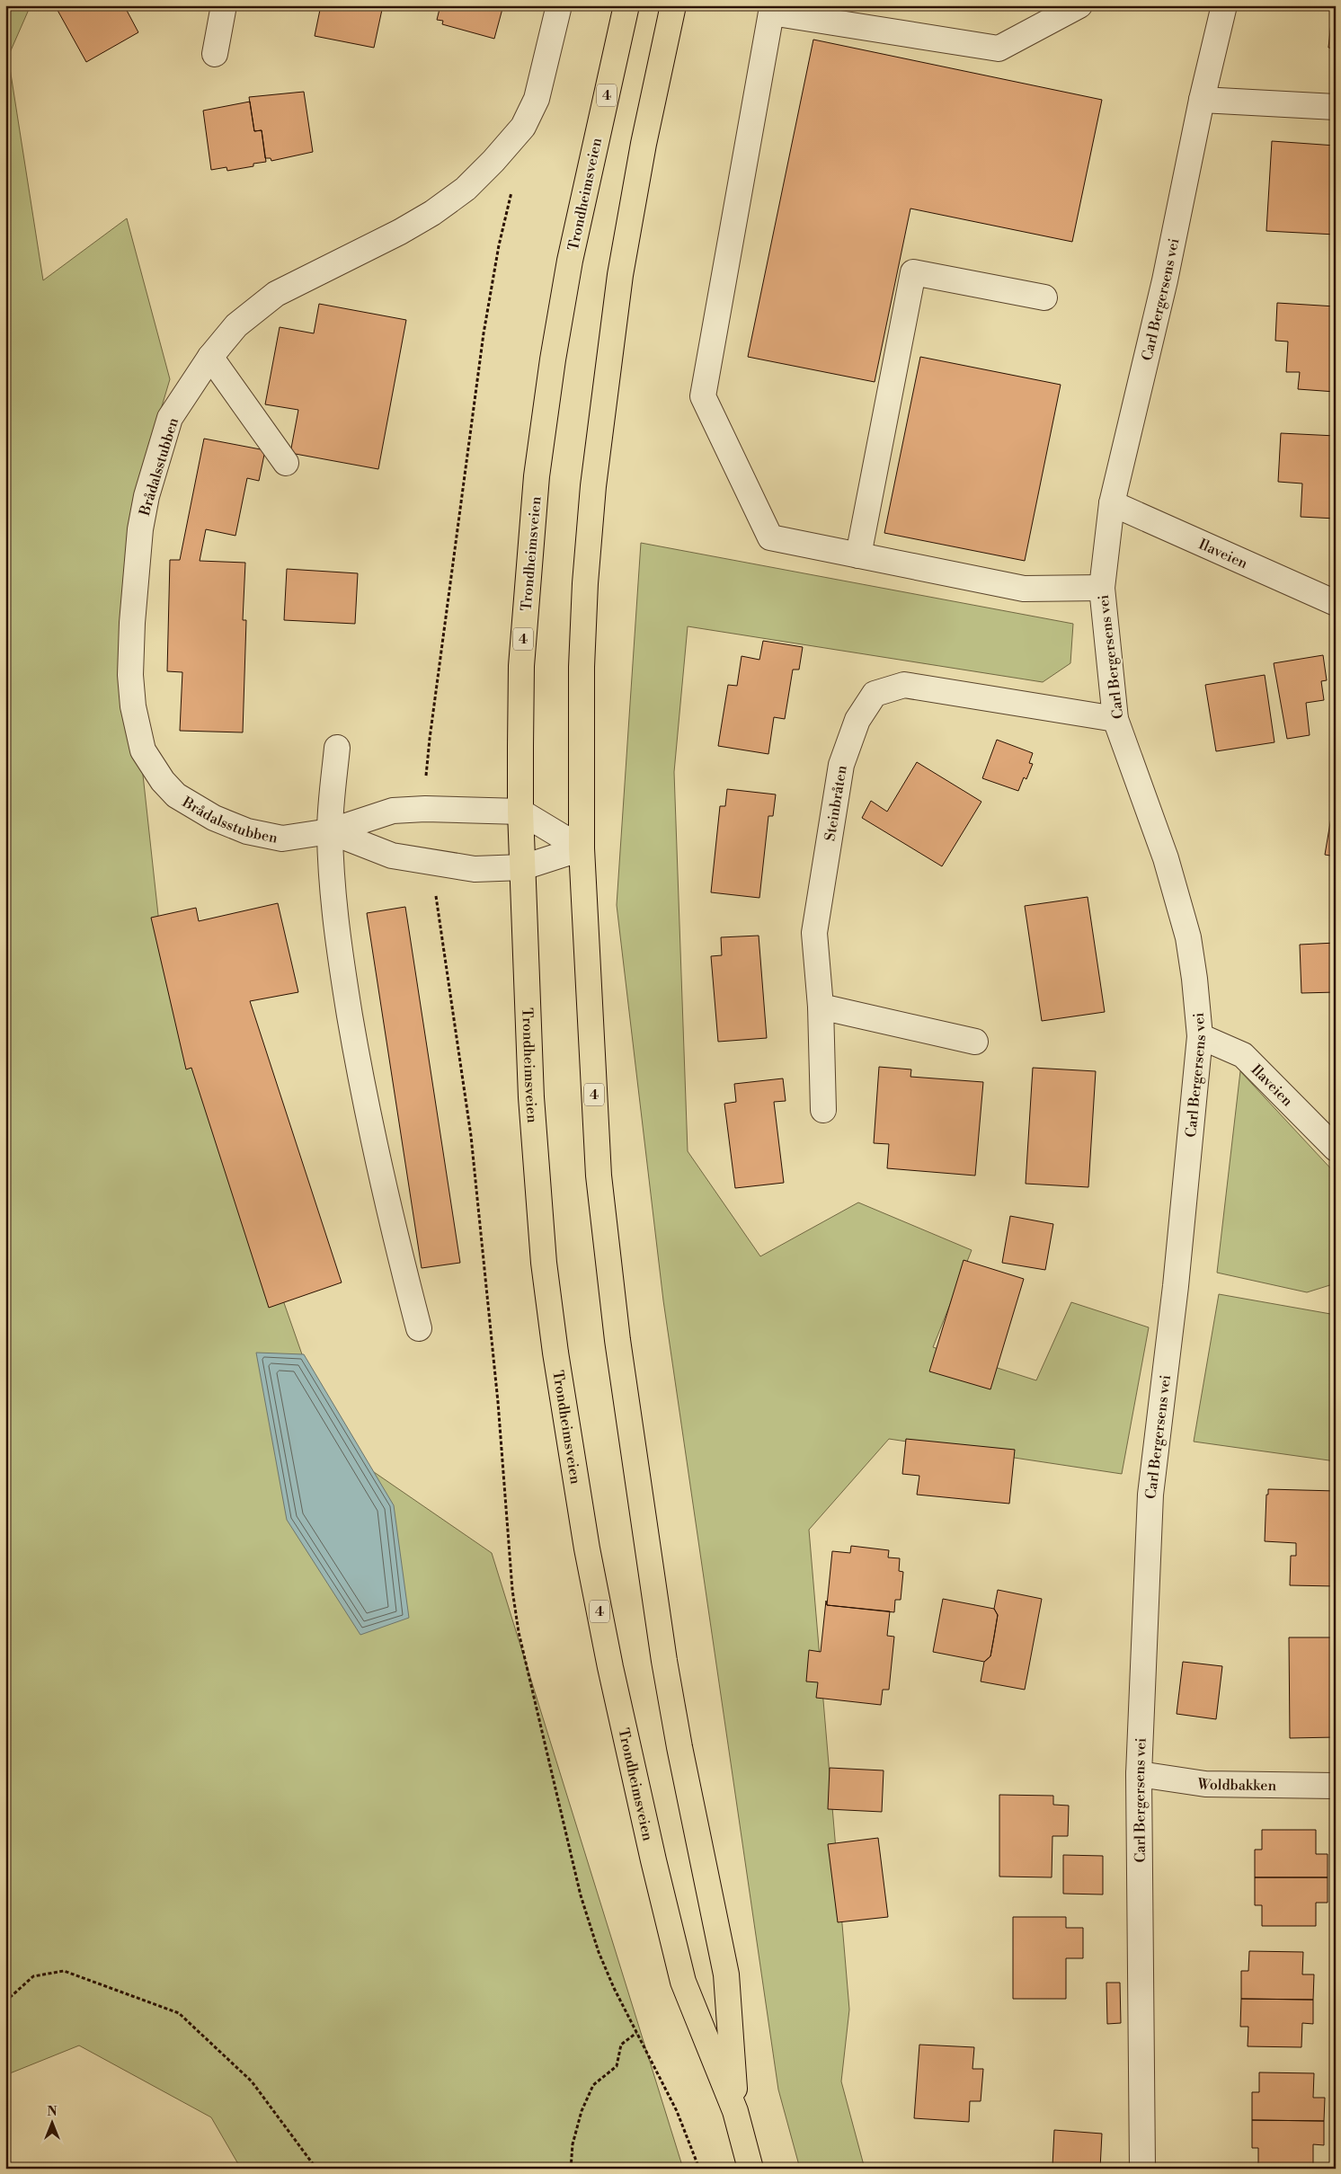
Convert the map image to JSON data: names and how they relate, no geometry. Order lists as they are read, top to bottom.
{
  "streets": {
    "highway": ["4", "Trondheimsveien"],
    "street": [
      "Carl Bergersens vei",
      "Brådalsstubben",
      "Ilaveien",
      "Steinbråten",
      "Woldbakken"
    ]
  },
  "crossings": [
    ["Trondheimsveien", "Brådalsstubben"],
    ["Carl Bergersens vei", "Ilaveien"],
    ["Carl Bergersens vei", "Steinbråten"],
    ["Carl Bergersens vei", "Woldbakken"]
  ],
  "north": "top"
}
